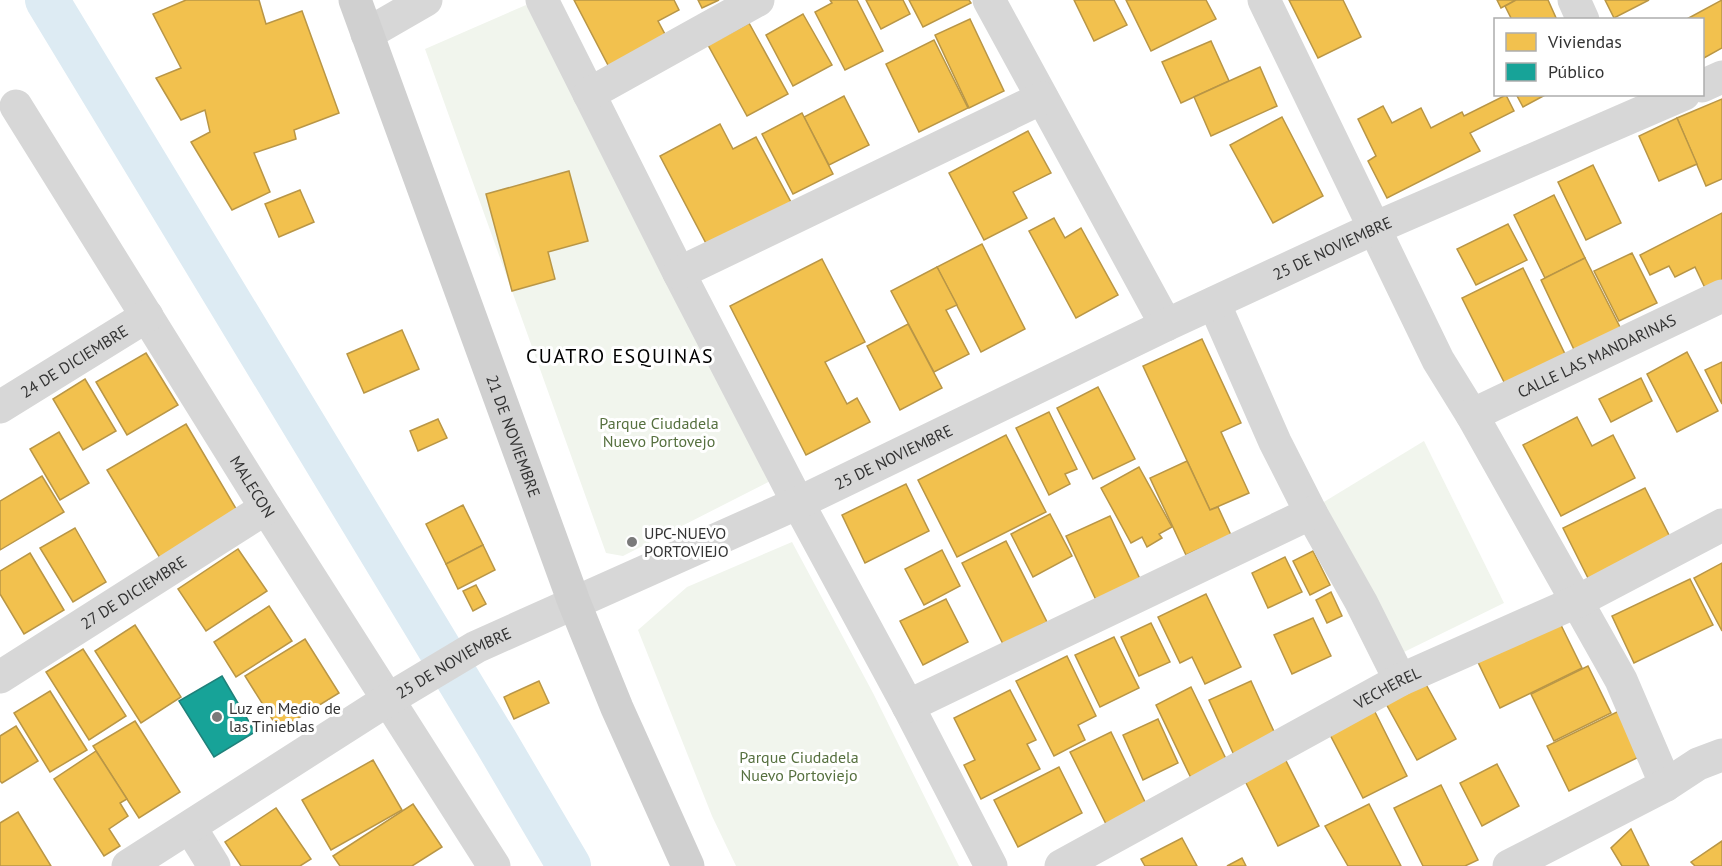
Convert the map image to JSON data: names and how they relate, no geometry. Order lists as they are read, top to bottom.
{
  "streets": {
    "street": [
      "25 DE NOVIEMBRE",
      "CALLE LAS MANDARINAS",
      "24 DE DICIEMBRE",
      "21 DE NOVIEMBRE",
      "MALECON",
      "27 DE DICIEMBRE",
      "VECHEREL"
    ]
  },
  "crossings": [
    ["25 DE NOVIEMBRE", "21 DE NOVIEMBRE"],
    ["25 DE NOVIEMBRE", "MALECON"],
    ["24 DE DICIEMBRE", "MALECON"],
    ["MALECON", "27 DE DICIEMBRE"]
  ],
  "districts": ["CUATRO ESQUINAS"],
  "parks": ["Parque Ciudadela Nuevo Portovejo", "Parque Ciudadela Nuevo Portoviejo"],
  "places": ["UPC-NUEVO PORTOVIEJO", "Luz en Medio de las Tinieblas"],
  "legend": ["Viviendas", "Público"]
}
